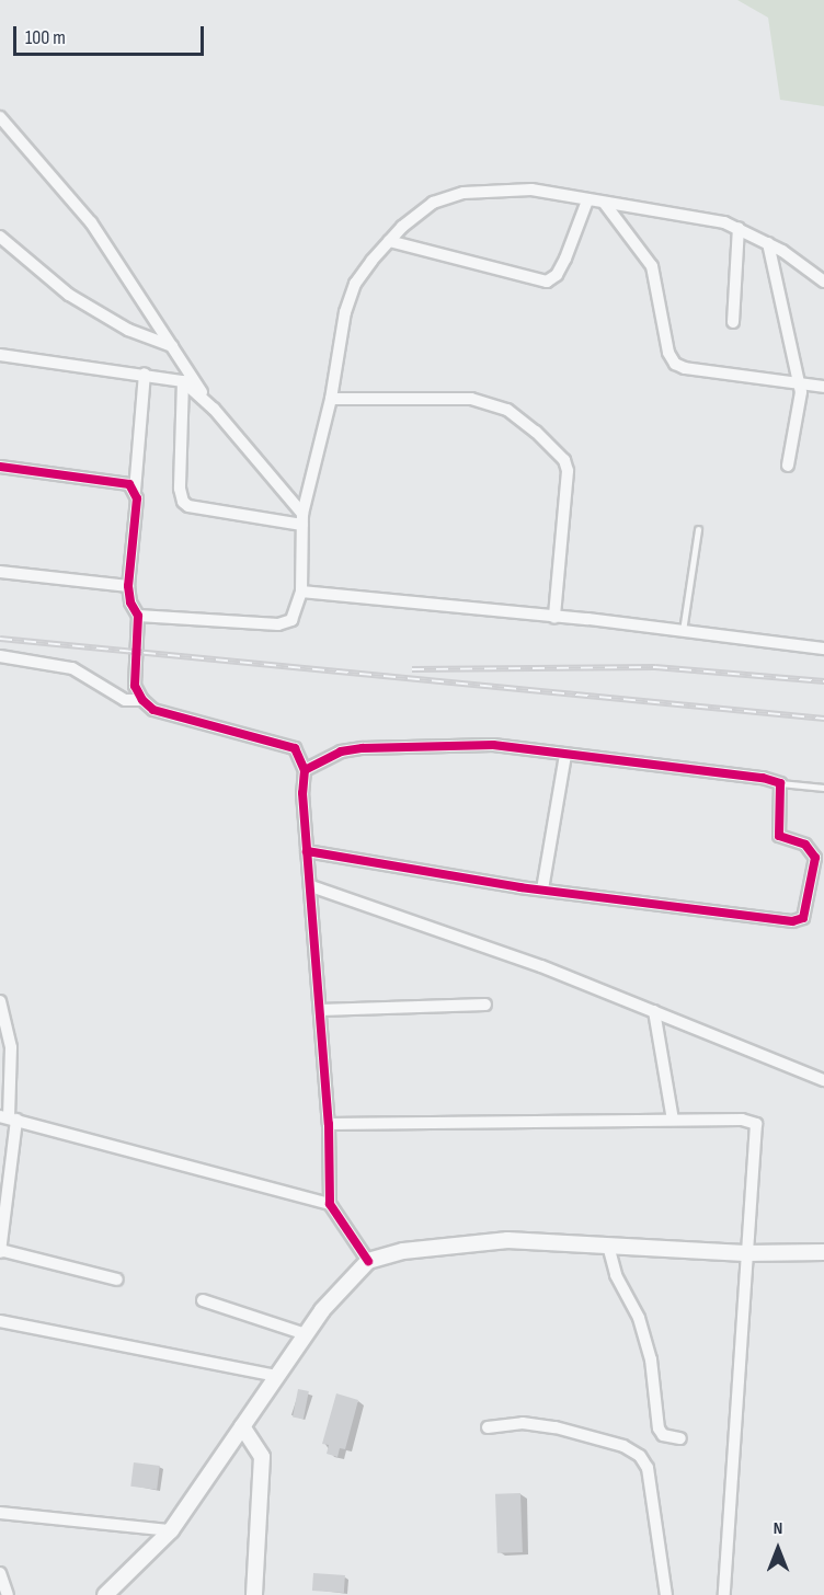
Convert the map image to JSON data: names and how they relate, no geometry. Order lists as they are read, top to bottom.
{
  "scale_bar": "100 m",
  "north": "top"
}
